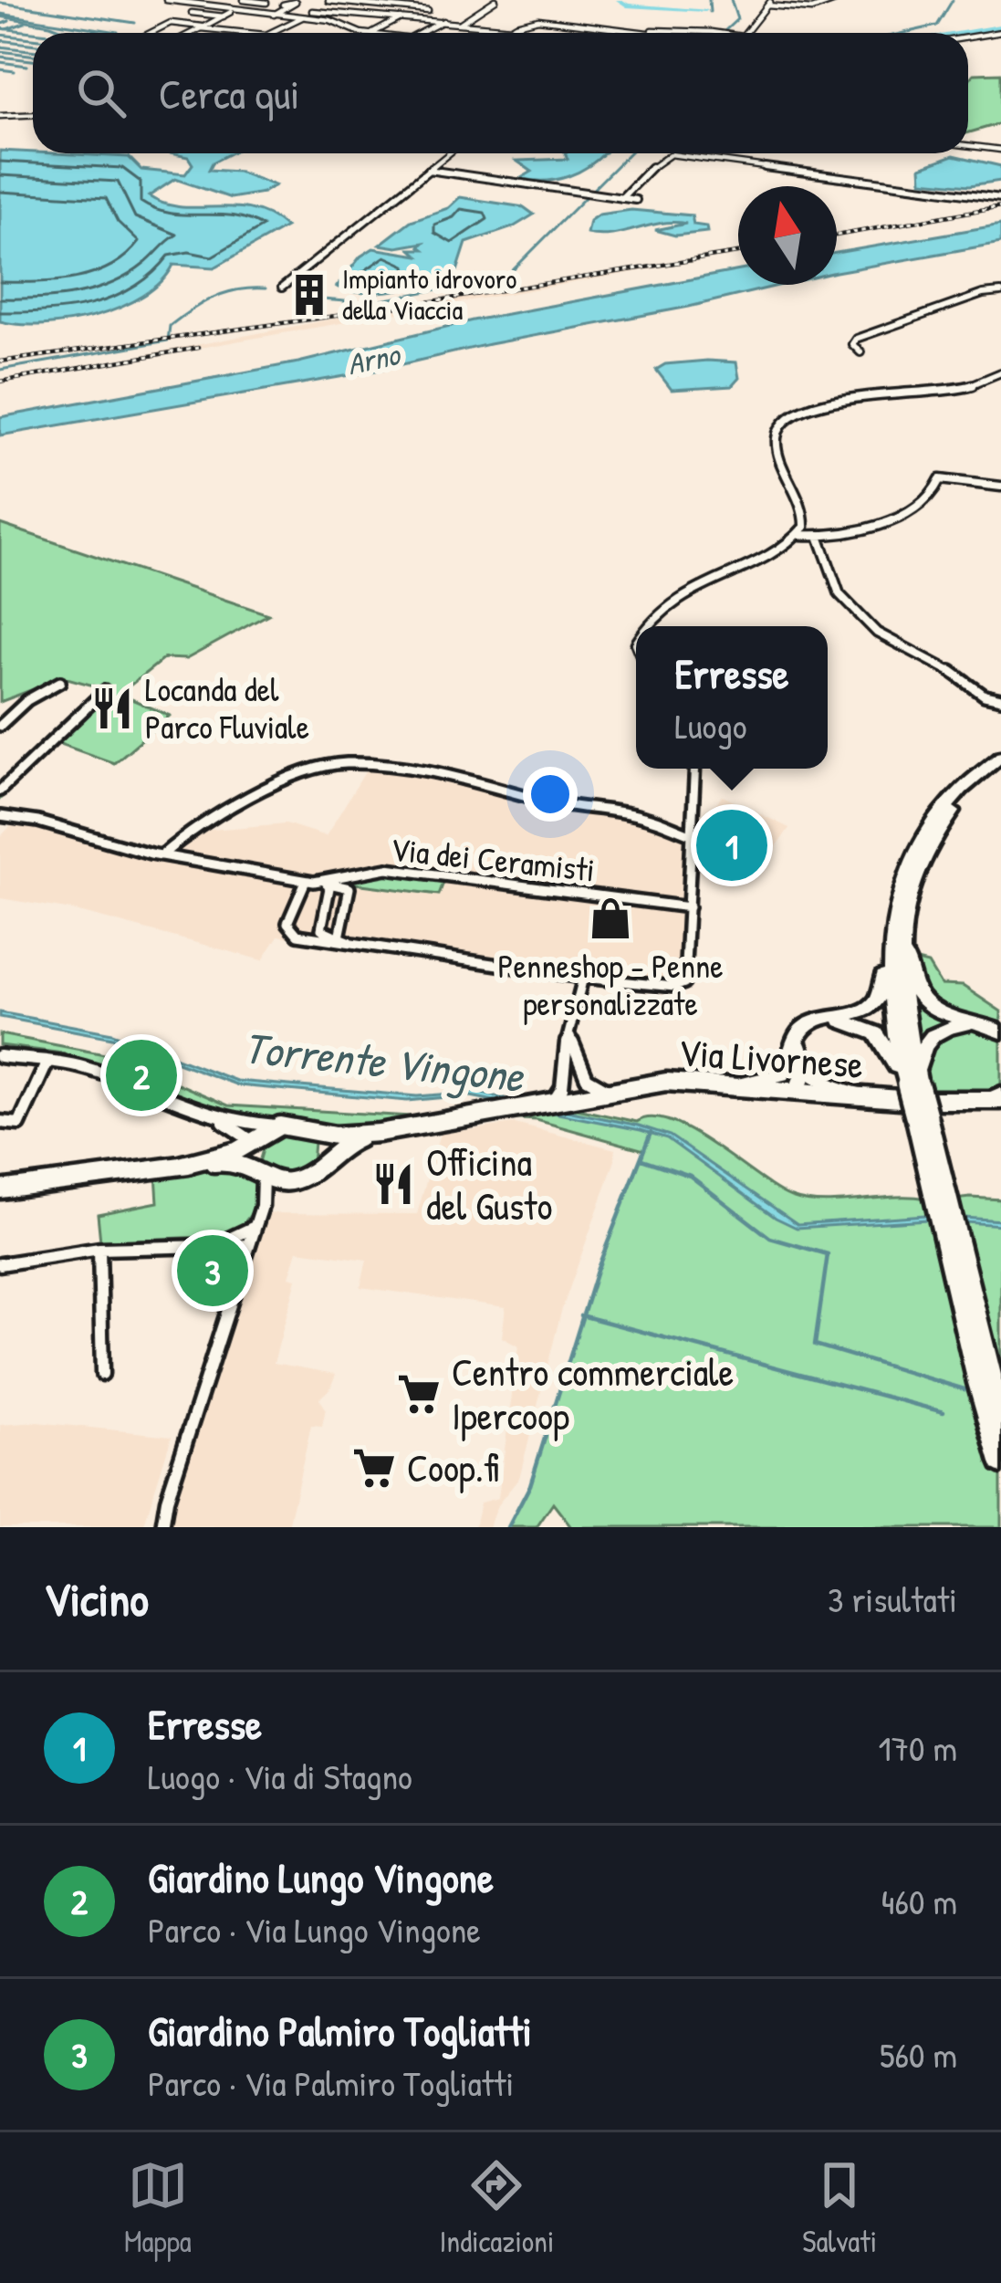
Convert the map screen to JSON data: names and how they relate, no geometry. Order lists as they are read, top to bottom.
{
  "streets": {
    "main road": ["Via Livornese"],
    "street": ["Via dei Ceramisti"]
  },
  "water": ["Arno", "Torrente Vingone"],
  "places": {
    "building": ["Impianto idrovoro della Viaccia"],
    "restaurant": ["Locanda del Parco Fluviale", "Officina del Gusto"],
    "shop": ["Penneshop - Penne personalizzate"],
    "supermarket": ["Centro commerciale Ipercoop", "Coop.fi"]
  },
  "north": "top",
  "page": {
    "search": "Cerca qui",
    "popup": ["Erresse", "Luogo"],
    "pins": ["1", "2", "3"],
    "heading": ["Vicino", "3 risultati"],
    "list": [
      {
        "mark": "1",
        "name": "Erresse",
        "note": "Luogo · Via di Stagno",
        "value": "170 m"
      },
      {
        "mark": "2",
        "name": "Giardino Lungo Vingone",
        "note": "Parco · Via Lungo Vingone",
        "value": "460 m"
      },
      {
        "mark": "3",
        "name": "Giardino Palmiro Togliatti",
        "note": "Parco · Via Palmiro Togliatti",
        "value": "560 m"
      }
    ],
    "nav": ["Mappa", "Indicazioni", "Salvati"]
  }
}
